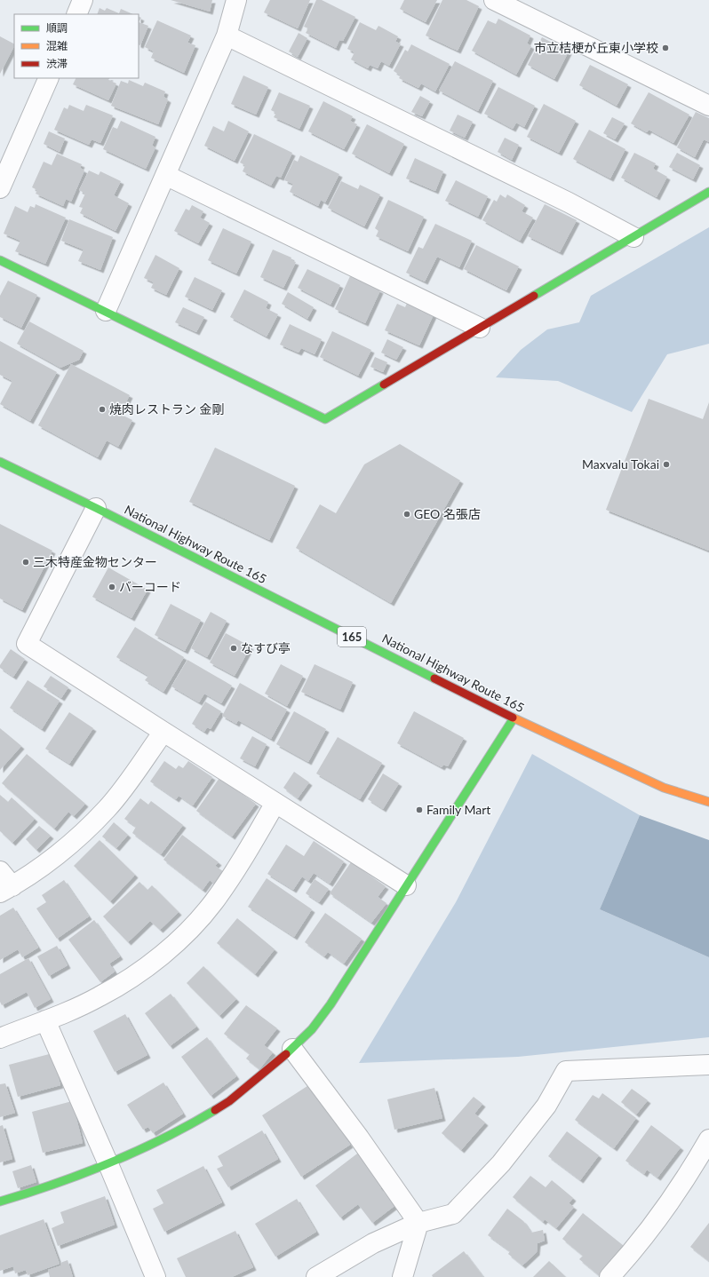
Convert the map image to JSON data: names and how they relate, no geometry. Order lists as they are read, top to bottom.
{
  "streets": {
    "main road": ["National Highway Route 165", "165"]
  },
  "places": [
    "市立桔梗が丘東小学校",
    "焼肉レストラン 金剛",
    "Maxvalu Tokai",
    "GEO 名張店",
    "三木特産金物センター",
    "バーコード",
    "なすび亭",
    "Family Mart"
  ],
  "legend": ["順調", "混雑", "渋滞"]
}
